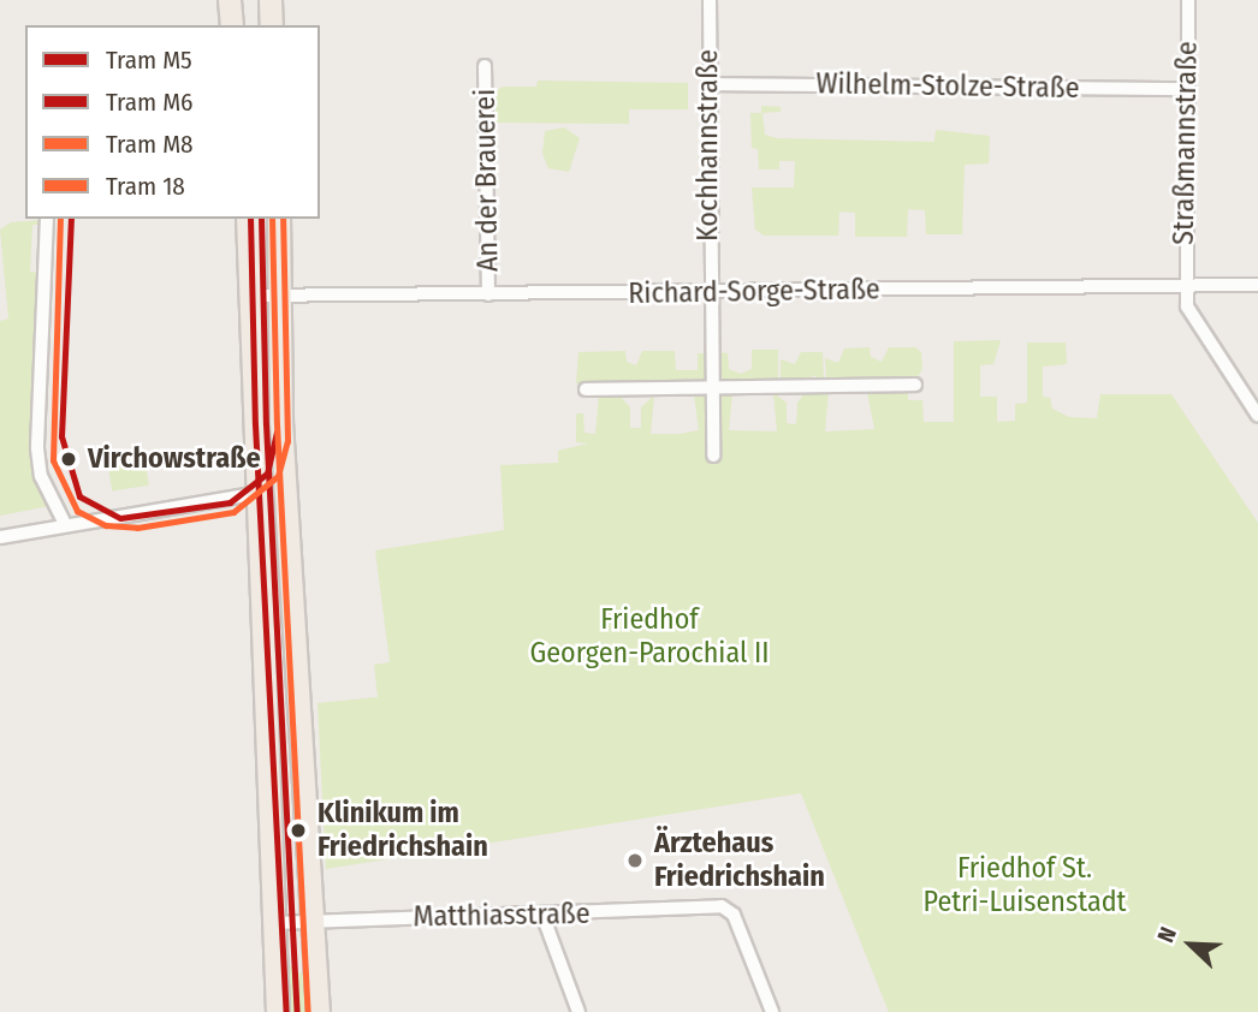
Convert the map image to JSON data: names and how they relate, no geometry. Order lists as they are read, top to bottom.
{
  "streets": {
    "street": [
      "Wilhelm-Stolze-Straße",
      "Straßmannstraße",
      "Kochhannstraße",
      "An der Brauerei",
      "Richard-Sorge-Straße",
      "Matthiasstraße"
    ]
  },
  "crossings": [
    ["Wilhelm-Stolze-Straße", "Straßmannstraße"],
    ["Wilhelm-Stolze-Straße", "Kochhannstraße"],
    ["Straßmannstraße", "Richard-Sorge-Straße"],
    ["Kochhannstraße", "Richard-Sorge-Straße"],
    ["An der Brauerei", "Richard-Sorge-Straße"]
  ],
  "parks": ["Friedhof Georgen-Parochial II", "Friedhof St. Petri-Luisenstadt"],
  "places": ["Virchowstraße", "Klinikum im Friedrichshain", "Ärztehaus Friedrichshain"],
  "lines": [
    "tram line M5",
    "tram line M6",
    "tram line M8",
    "tram line 18"
  ],
  "legend": [
    "Tram M5",
    "Tram M6",
    "Tram M8",
    "Tram 18"
  ],
  "north": "top left"
}
